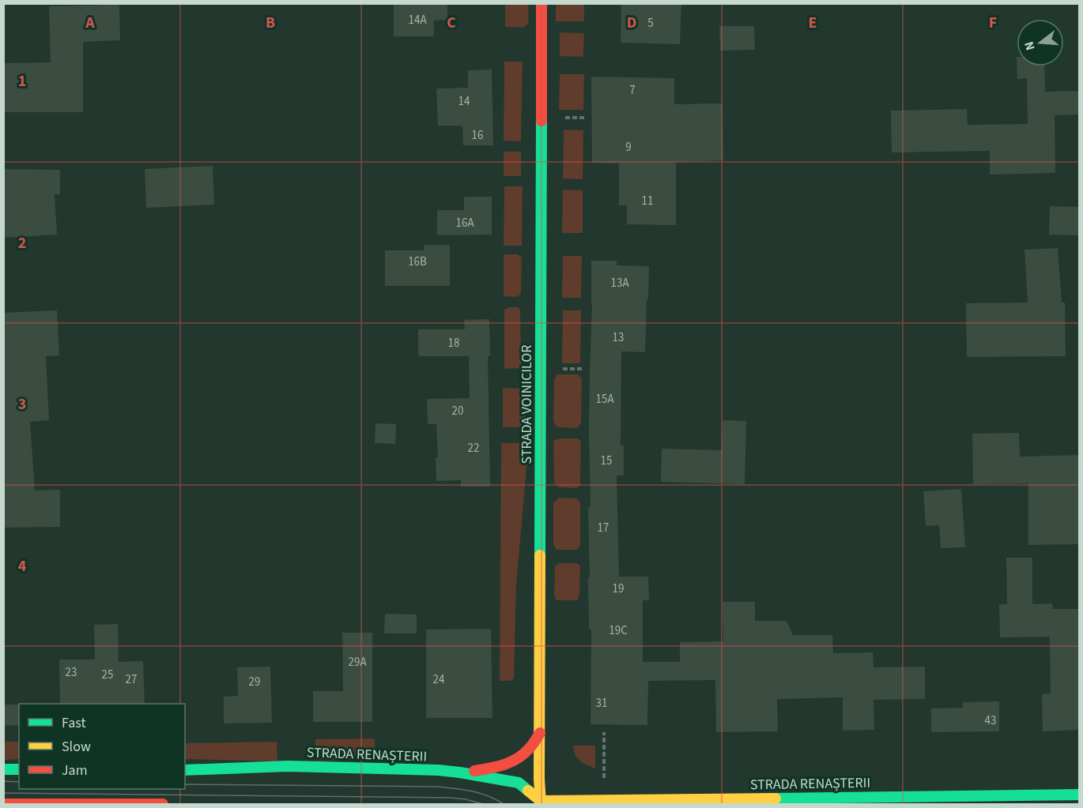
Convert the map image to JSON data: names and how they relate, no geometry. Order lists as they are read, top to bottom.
{
  "streets": {
    "street": ["STRADA VOINICILOR", "STRADA RENAȘTERII"]
  },
  "crossings": [
    ["STRADA VOINICILOR", "STRADA RENAȘTERII"]
  ],
  "house_numbers": [
    "14A",
    "5",
    "7",
    "14",
    "16",
    "9",
    "11",
    "16A",
    "16B",
    "13A",
    "13",
    "18",
    "15A",
    "20",
    "22",
    "15",
    "17",
    "19",
    "19C",
    "29A",
    "23",
    "25",
    "27",
    "24",
    "29",
    "31",
    "43"
  ],
  "legend": ["Fast", "Slow", "Jam"],
  "north": "left",
  "grid": {
    "columns": [
      "A",
      "B",
      "C",
      "D",
      "E",
      "F"
    ],
    "rows": [
      "1",
      "2",
      "3",
      "4"
    ]
  }
}
